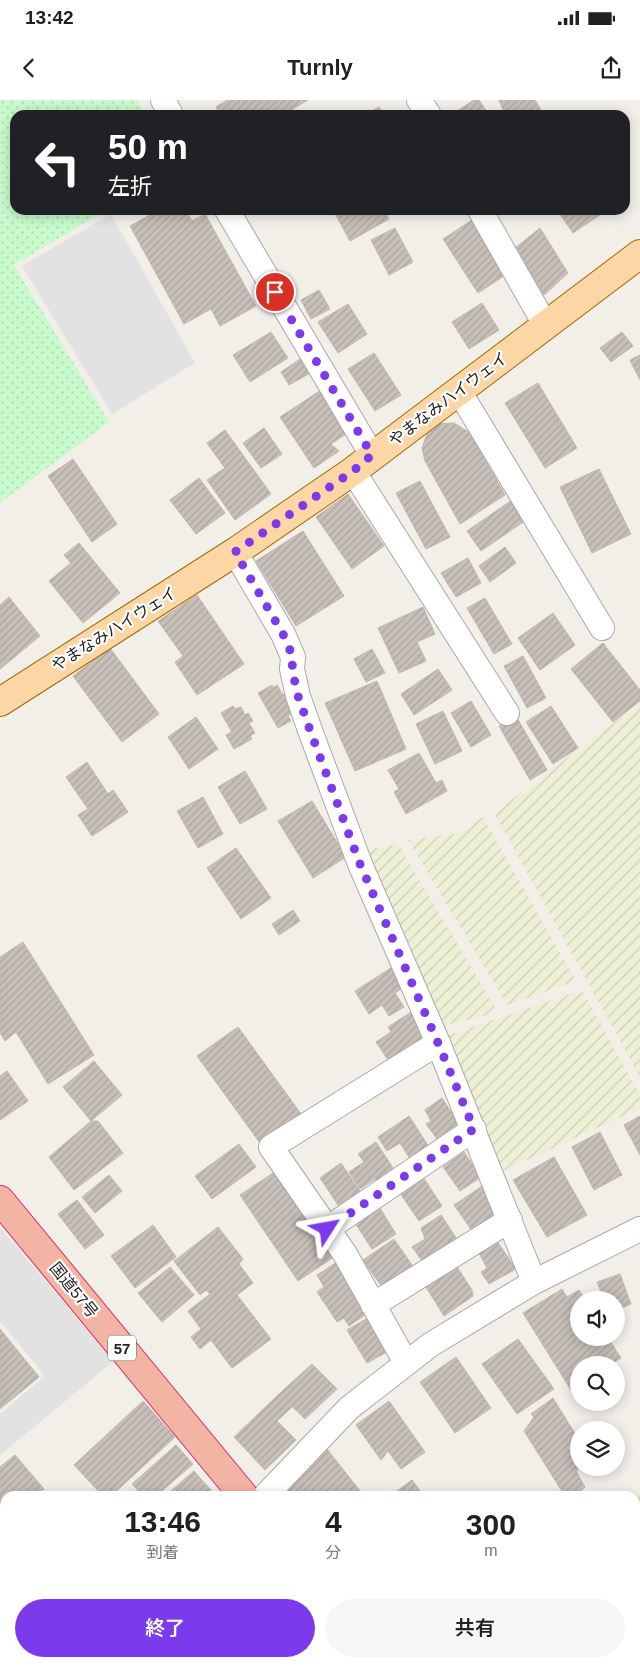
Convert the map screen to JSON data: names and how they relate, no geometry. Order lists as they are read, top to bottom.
{
  "streets": {
    "highway": ["国道57号", "57"],
    "main road": ["やまなみハイウェイ"]
  },
  "page": {
    "status": "13:42",
    "header": "Turnly",
    "turn": ["50 m", "左折"],
    "eta": [
      "13:46",
      "到着",
      "4",
      "分",
      "300",
      "m"
    ],
    "buttons": ["終了", "共有"]
  }
}
